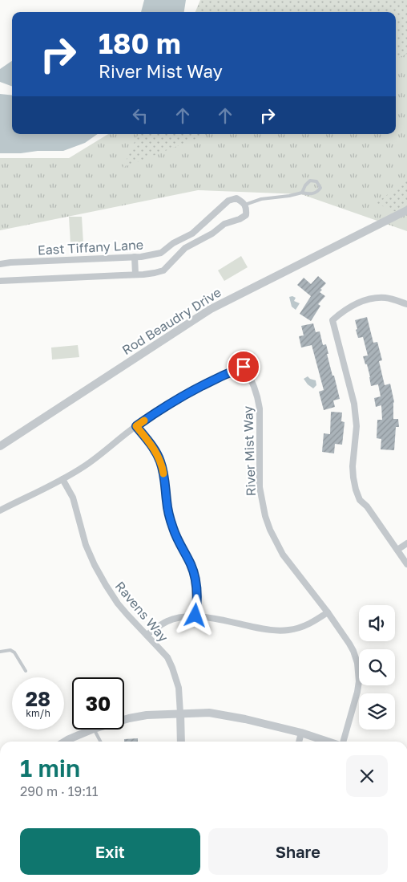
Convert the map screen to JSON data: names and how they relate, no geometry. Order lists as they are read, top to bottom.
{
  "streets": {
    "street": [
      "East Tiffany Lane",
      "Rod Beaudry Drive",
      "River Mist Way",
      "Ravens Way"
    ]
  },
  "crossings": [
    ["River Mist Way", "Ravens Way"]
  ],
  "page": {
    "turn": ["180 m", "River Mist Way"],
    "speed": "28 km/h",
    "limit": "30",
    "heading": ["1 min", "290 m · 19:11"],
    "buttons": ["Exit", "Share"]
  }
}
